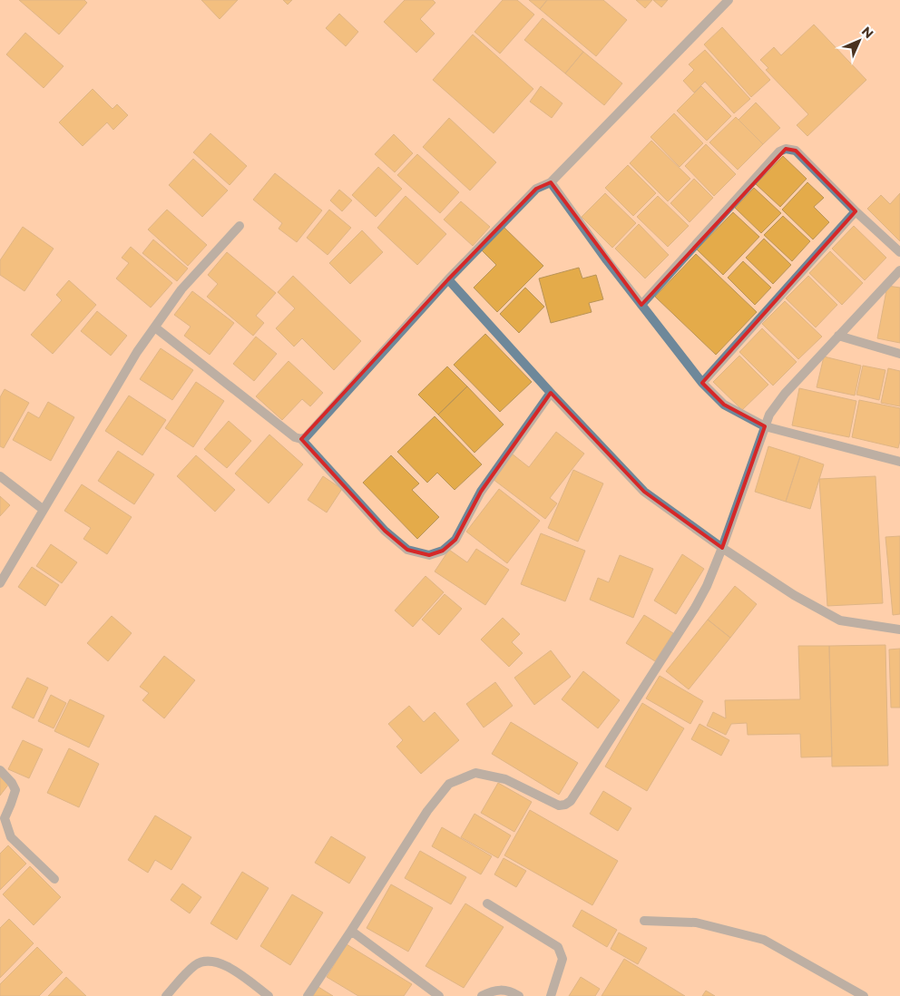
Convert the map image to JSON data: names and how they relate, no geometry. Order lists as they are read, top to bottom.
{
  "north": "top right"
}
